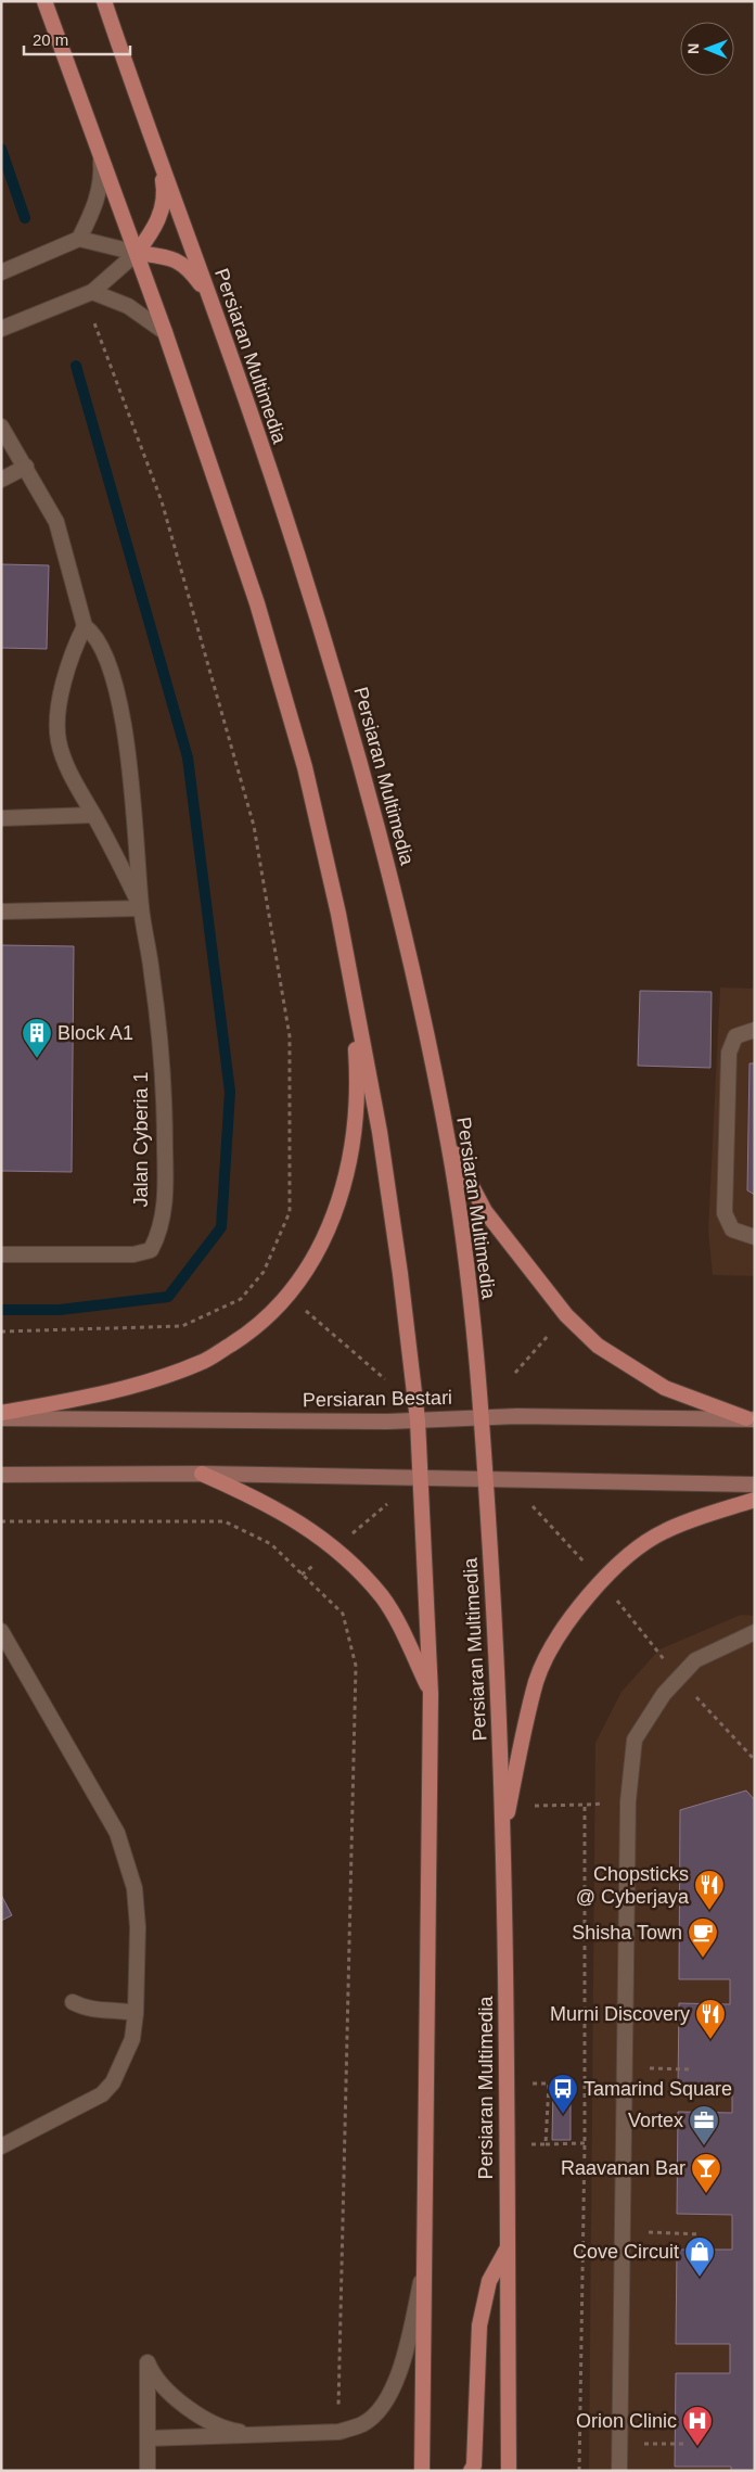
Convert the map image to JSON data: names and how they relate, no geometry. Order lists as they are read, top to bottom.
{
  "streets": {
    "main road": ["Persiaran Multimedia", "Persiaran Bestari"],
    "street": ["Jalan Cyberia 1"]
  },
  "crossings": [
    ["Persiaran Multimedia", "Persiaran Bestari"]
  ],
  "places": {
    "building": ["Block A1"],
    "restaurant": ["Chopsticks @ Cyberjaya", "Murni Discovery"],
    "cafe": ["Shisha Town"],
    "bus stop": ["Tamarind Square"],
    "office": ["Vortex"],
    "bar": ["Raavanan Bar"],
    "shop": ["Cove Circuit"],
    "hospital": ["Orion Clinic"]
  },
  "scale_bar": "20 m",
  "north": "left"
}
